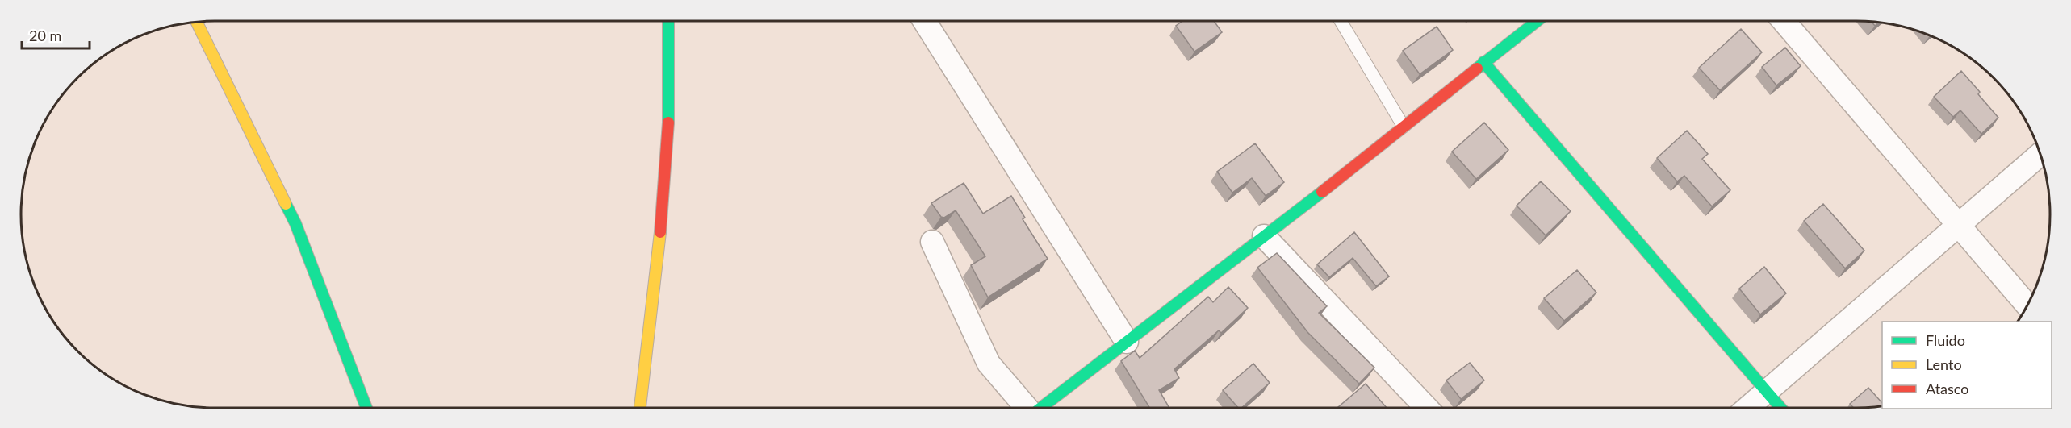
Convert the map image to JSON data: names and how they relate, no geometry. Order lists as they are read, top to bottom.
{
  "legend": ["Fluido", "Lento", "Atasco"],
  "scale_bar": "20 m"
}
